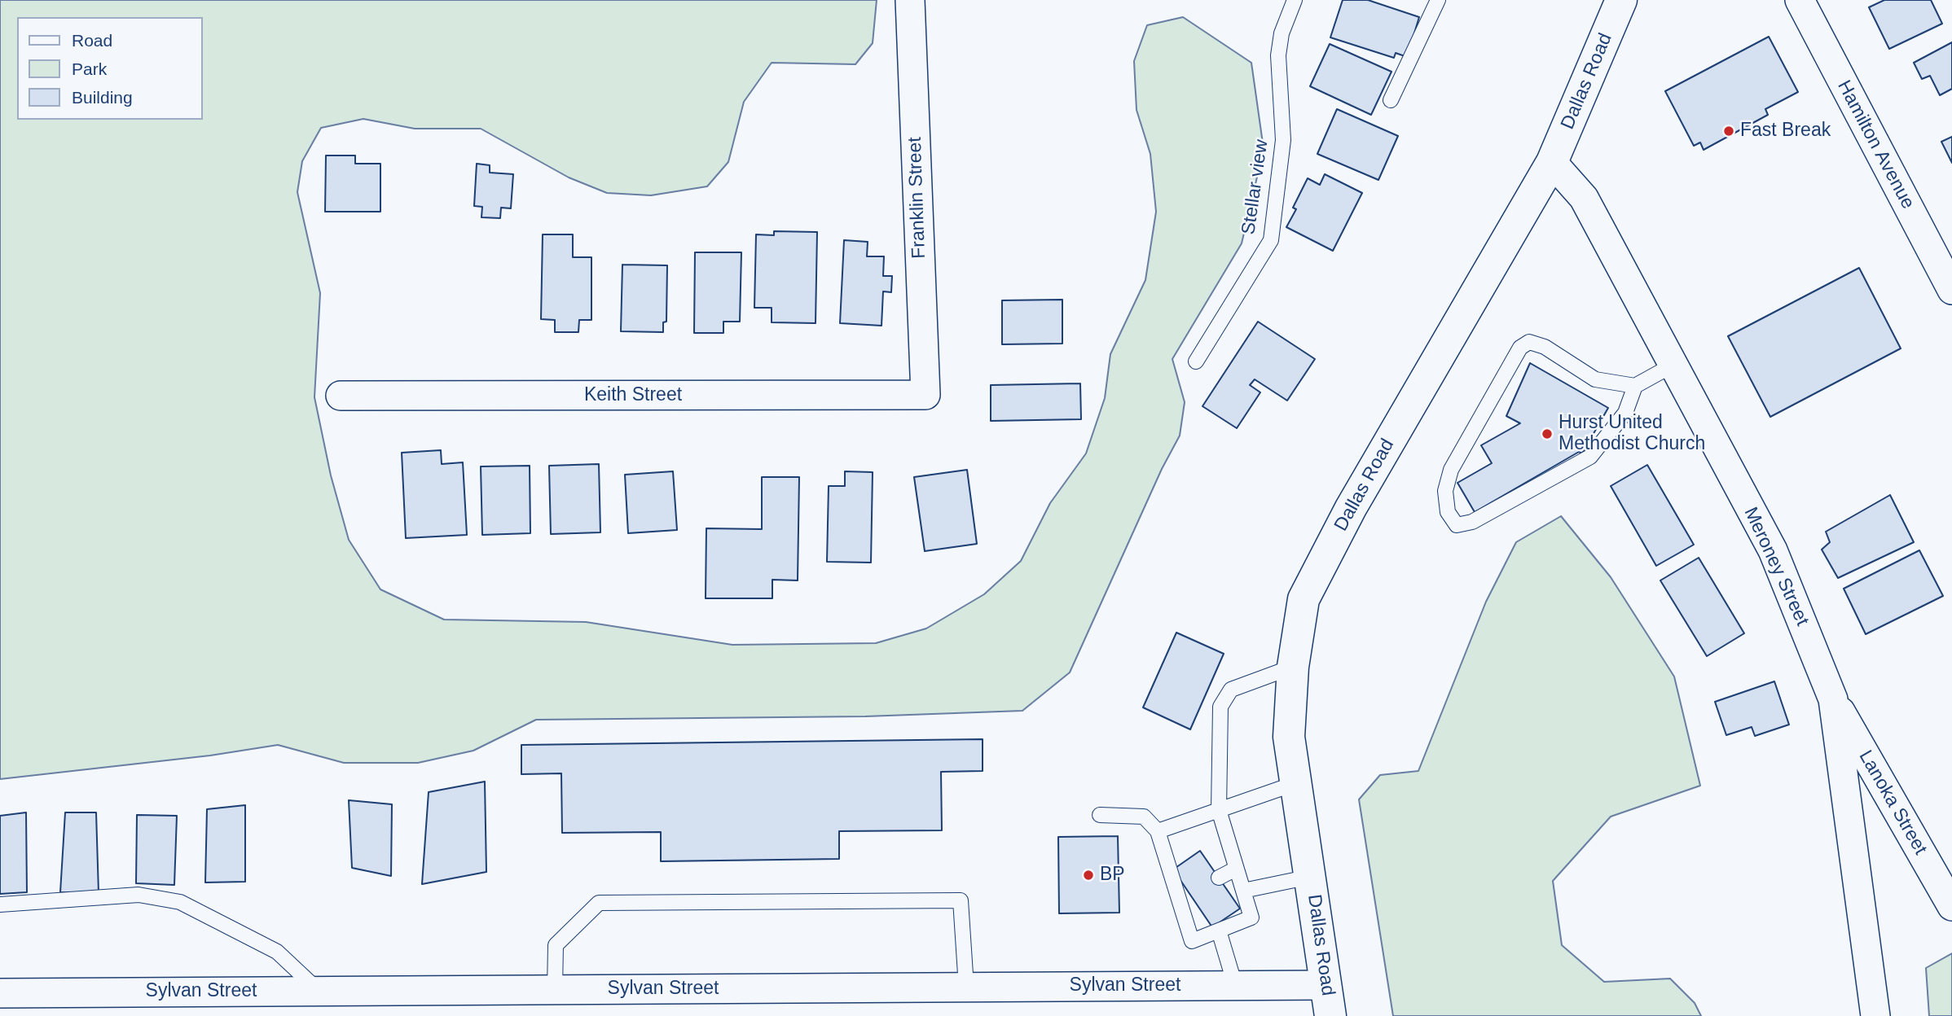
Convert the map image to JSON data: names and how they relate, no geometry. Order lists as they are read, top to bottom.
{
  "streets": {
    "street": [
      "Dallas Road",
      "Hamilton Avenue",
      "Franklin Street",
      "Keith Street",
      "Meroney Street",
      "Lanoka Street",
      "Sylvan Street"
    ],
    "lane": ["Stellar view"]
  },
  "crossings": [
    ["Dallas Road", "Meroney Street"],
    ["Dallas Road", "Sylvan Street"],
    ["Franklin Street", "Keith Street"],
    ["Meroney Street", "Lanoka Street"]
  ],
  "places": ["Fast Break", "Hurst United Methodist Church", "BP"],
  "legend": ["Road", "Park", "Building"]
}
